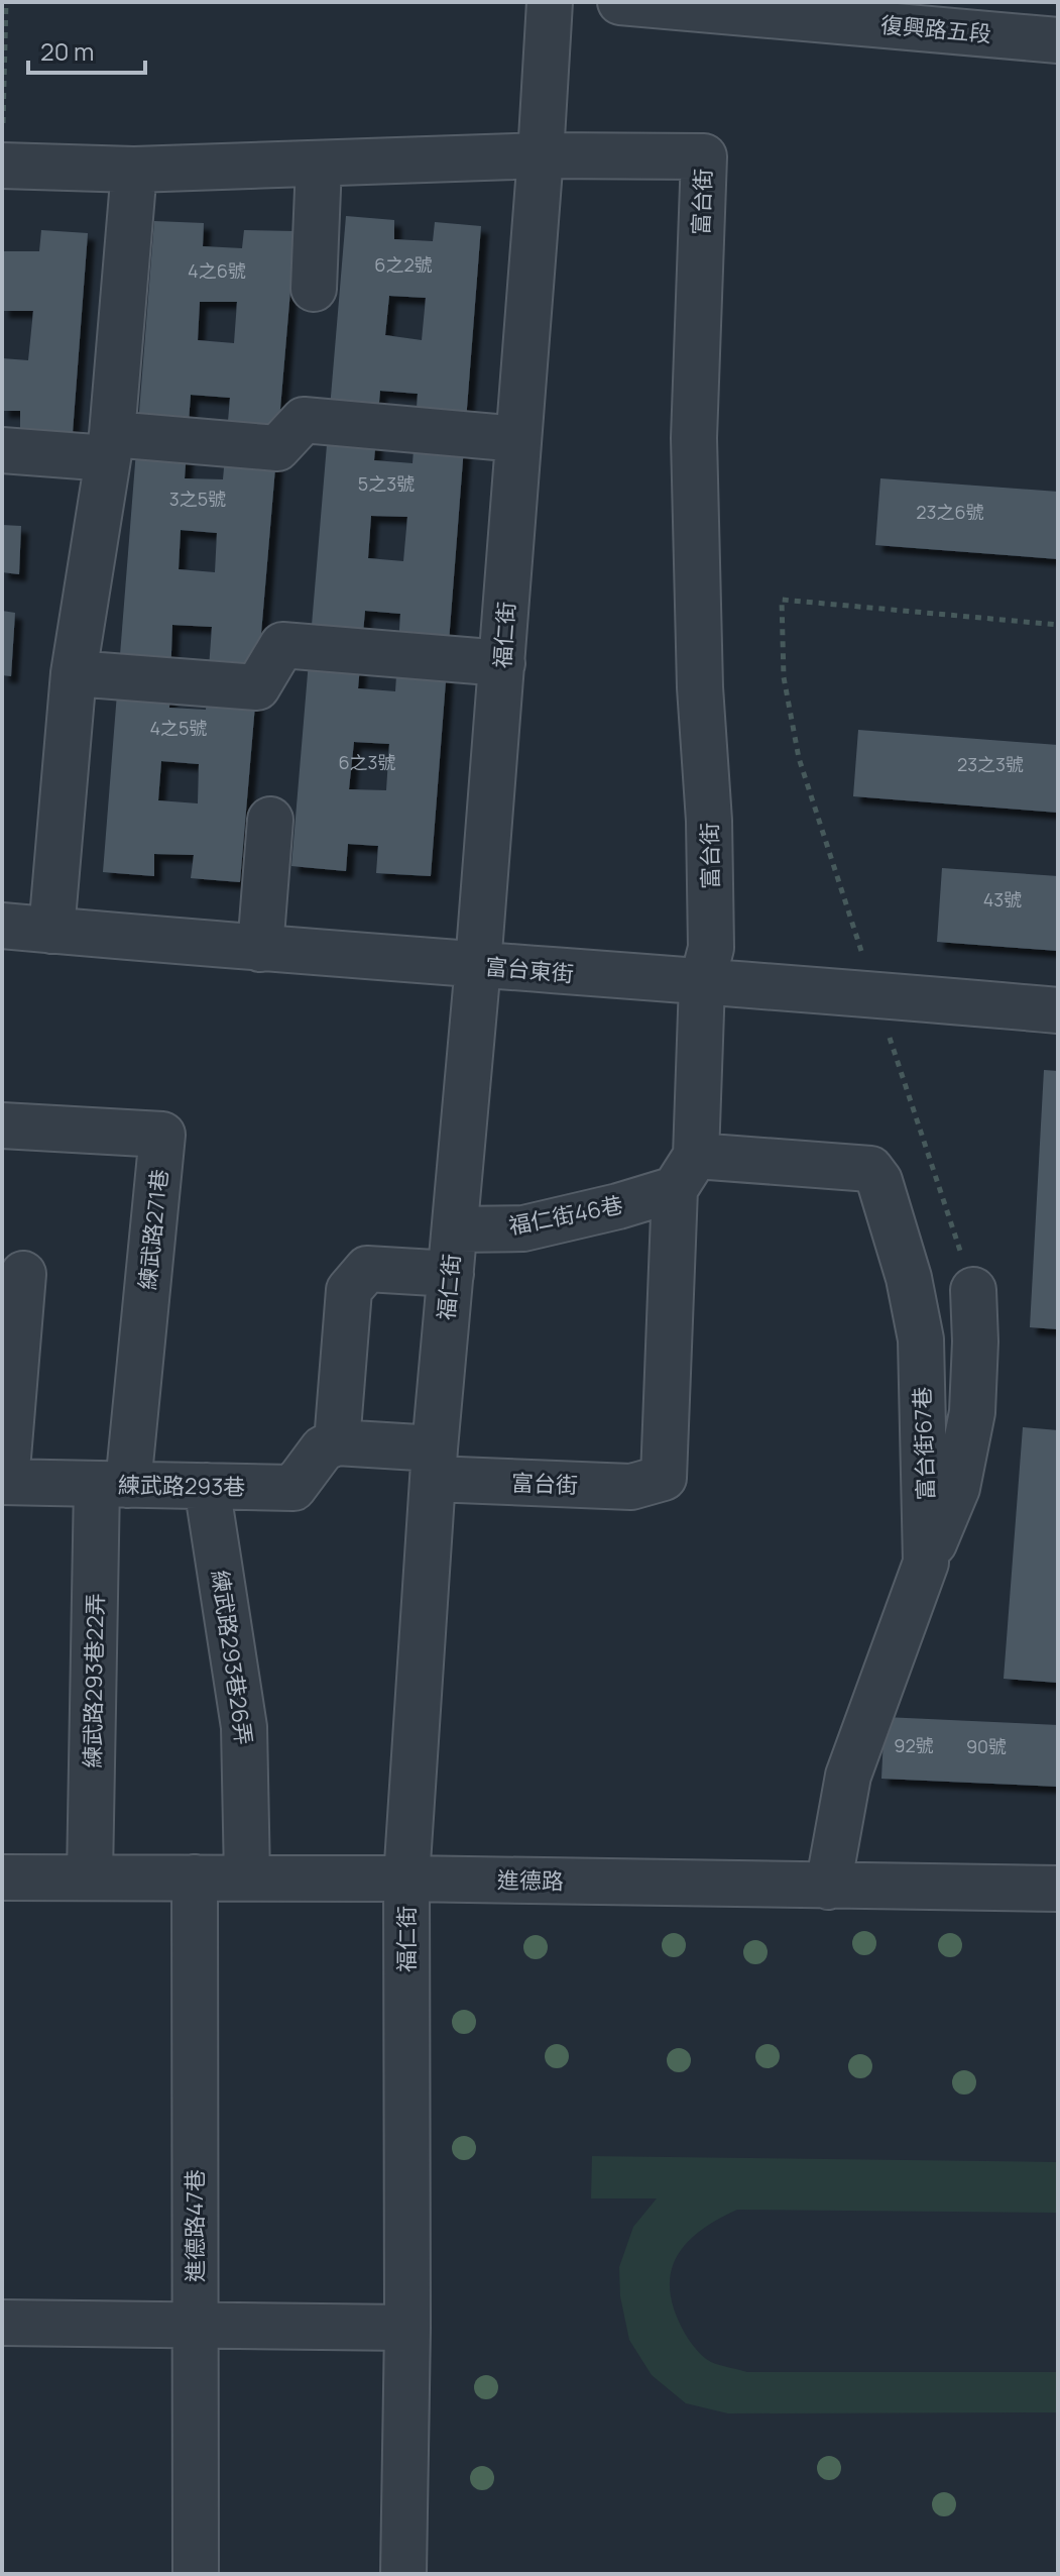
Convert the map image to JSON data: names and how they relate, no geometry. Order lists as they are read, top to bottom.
{
  "streets": {
    "street": [
      "復興路五段",
      "富台街",
      "福仁街",
      "富台東街",
      "福仁街46巷",
      "練武路271巷",
      "富台街67巷",
      "練武路293巷",
      "練武路293巷26弄",
      "練武路293巷22弄",
      "進德路",
      "進德路47巷"
    ]
  },
  "crossings": [
    ["富台街", "福仁街"],
    ["富台街", "富台東街"],
    ["富台街", "福仁街46巷"],
    ["富台街", "富台街67巷"],
    ["福仁街", "富台東街"],
    ["福仁街", "福仁街46巷"],
    ["福仁街", "進德路"],
    ["福仁街46巷", "富台街67巷"],
    ["練武路271巷", "練武路293巷"],
    ["練武路271巷", "練武路293巷22弄"],
    ["富台街67巷", "進德路"],
    ["練武路293巷", "練武路293巷26弄"],
    ["練武路293巷", "練武路293巷22弄"],
    ["練武路293巷26弄", "進德路"],
    ["練武路293巷22弄", "進德路"],
    ["進德路", "進德路47巷"]
  ],
  "house_numbers": [
    "6之2號",
    "4之6號",
    "5之3號",
    "3之5號",
    "23之6號",
    "4之5號",
    "6之3號",
    "23之3號",
    "43號",
    "92號",
    "90號"
  ],
  "scale_bar": "20 m"
}
